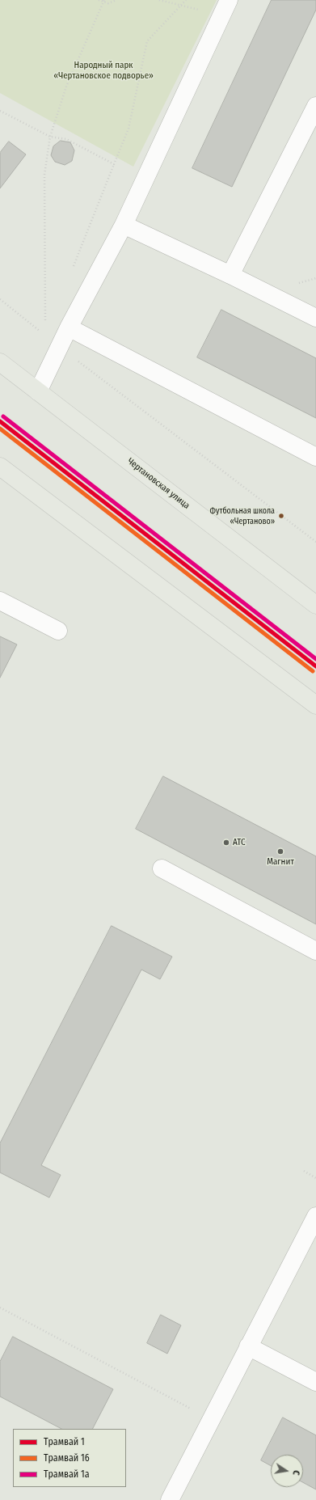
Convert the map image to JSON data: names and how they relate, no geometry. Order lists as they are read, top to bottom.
{
  "streets": {
    "main road": ["Чертановская улица"]
  },
  "parks": ["Народный парк «Чертановское подворье»"],
  "places": ["Футбольная школа «Чертаново»", "АТС", "Магнит"],
  "lines": ["tram line 1а", "tram line 1", "tram line 16"],
  "legend": ["Трамвай 1", "Трамвай 16", "Трамвай 1а"],
  "north": "right"
}
